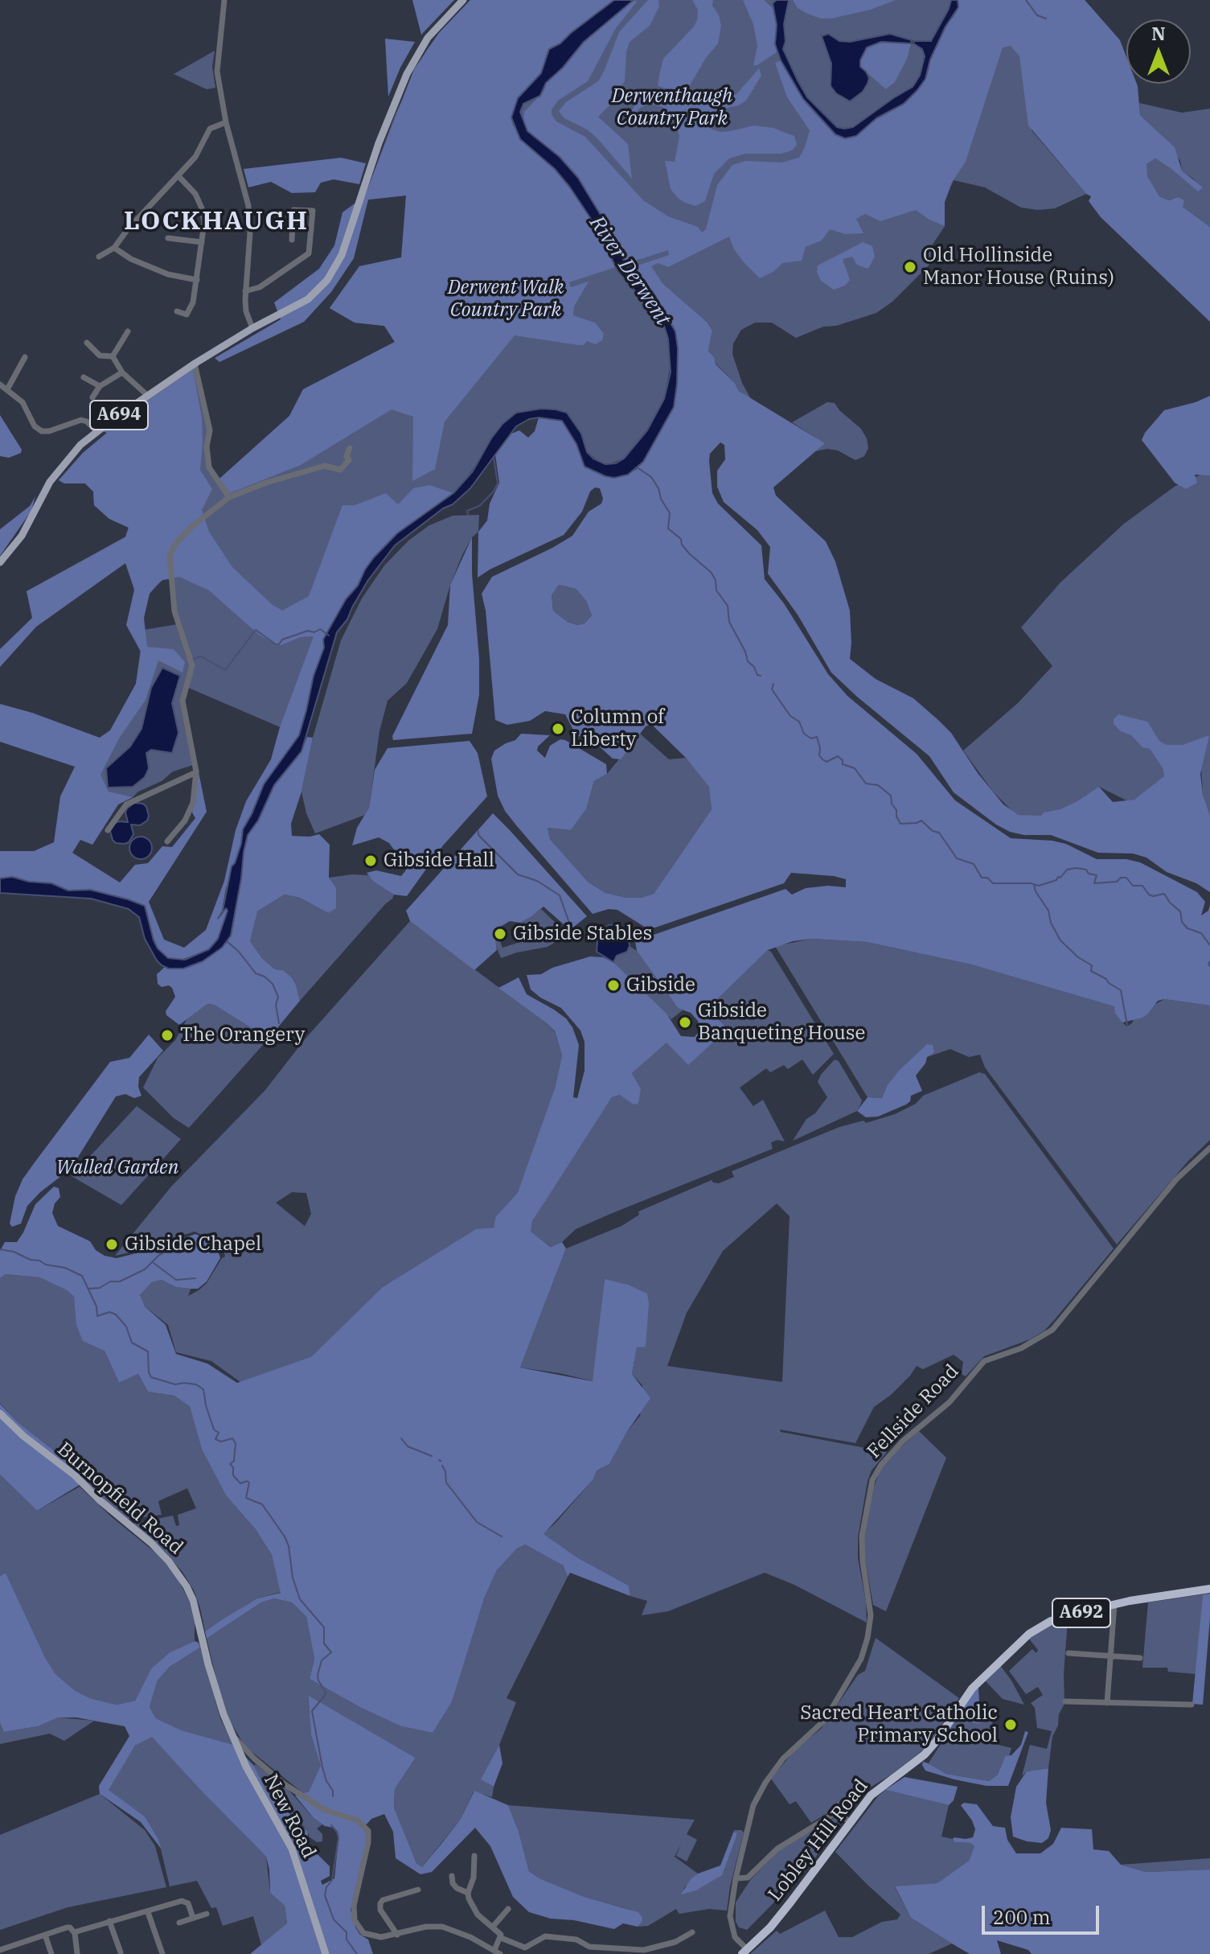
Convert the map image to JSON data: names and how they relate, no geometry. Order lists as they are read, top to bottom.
{
  "streets": {
    "highway": ["A692", "Lobley Hill Road"],
    "main road": ["A694", "Burnopfield Road", "New Road"],
    "street": ["Fellside Road"]
  },
  "crossings": [
    ["Fellside Road", "Lobley Hill Road"],
    ["Burnopfield Road", "New Road"]
  ],
  "districts": ["LOCKHAUGH"],
  "water": ["River Derwent"],
  "parks": ["Derwenthaugh Country Park", "Derwent Walk Country Park", "Walled Garden"],
  "places": [
    "Old Hollinside Manor House (Ruins)",
    "Column of Liberty",
    "Gibside Hall",
    "Gibside Stables",
    "Gibside",
    "Gibside Banqueting House",
    "The Orangery",
    "Gibside Chapel",
    "Sacred Heart Catholic Primary School"
  ],
  "scale_bar": "200 m",
  "north": "top"
}
